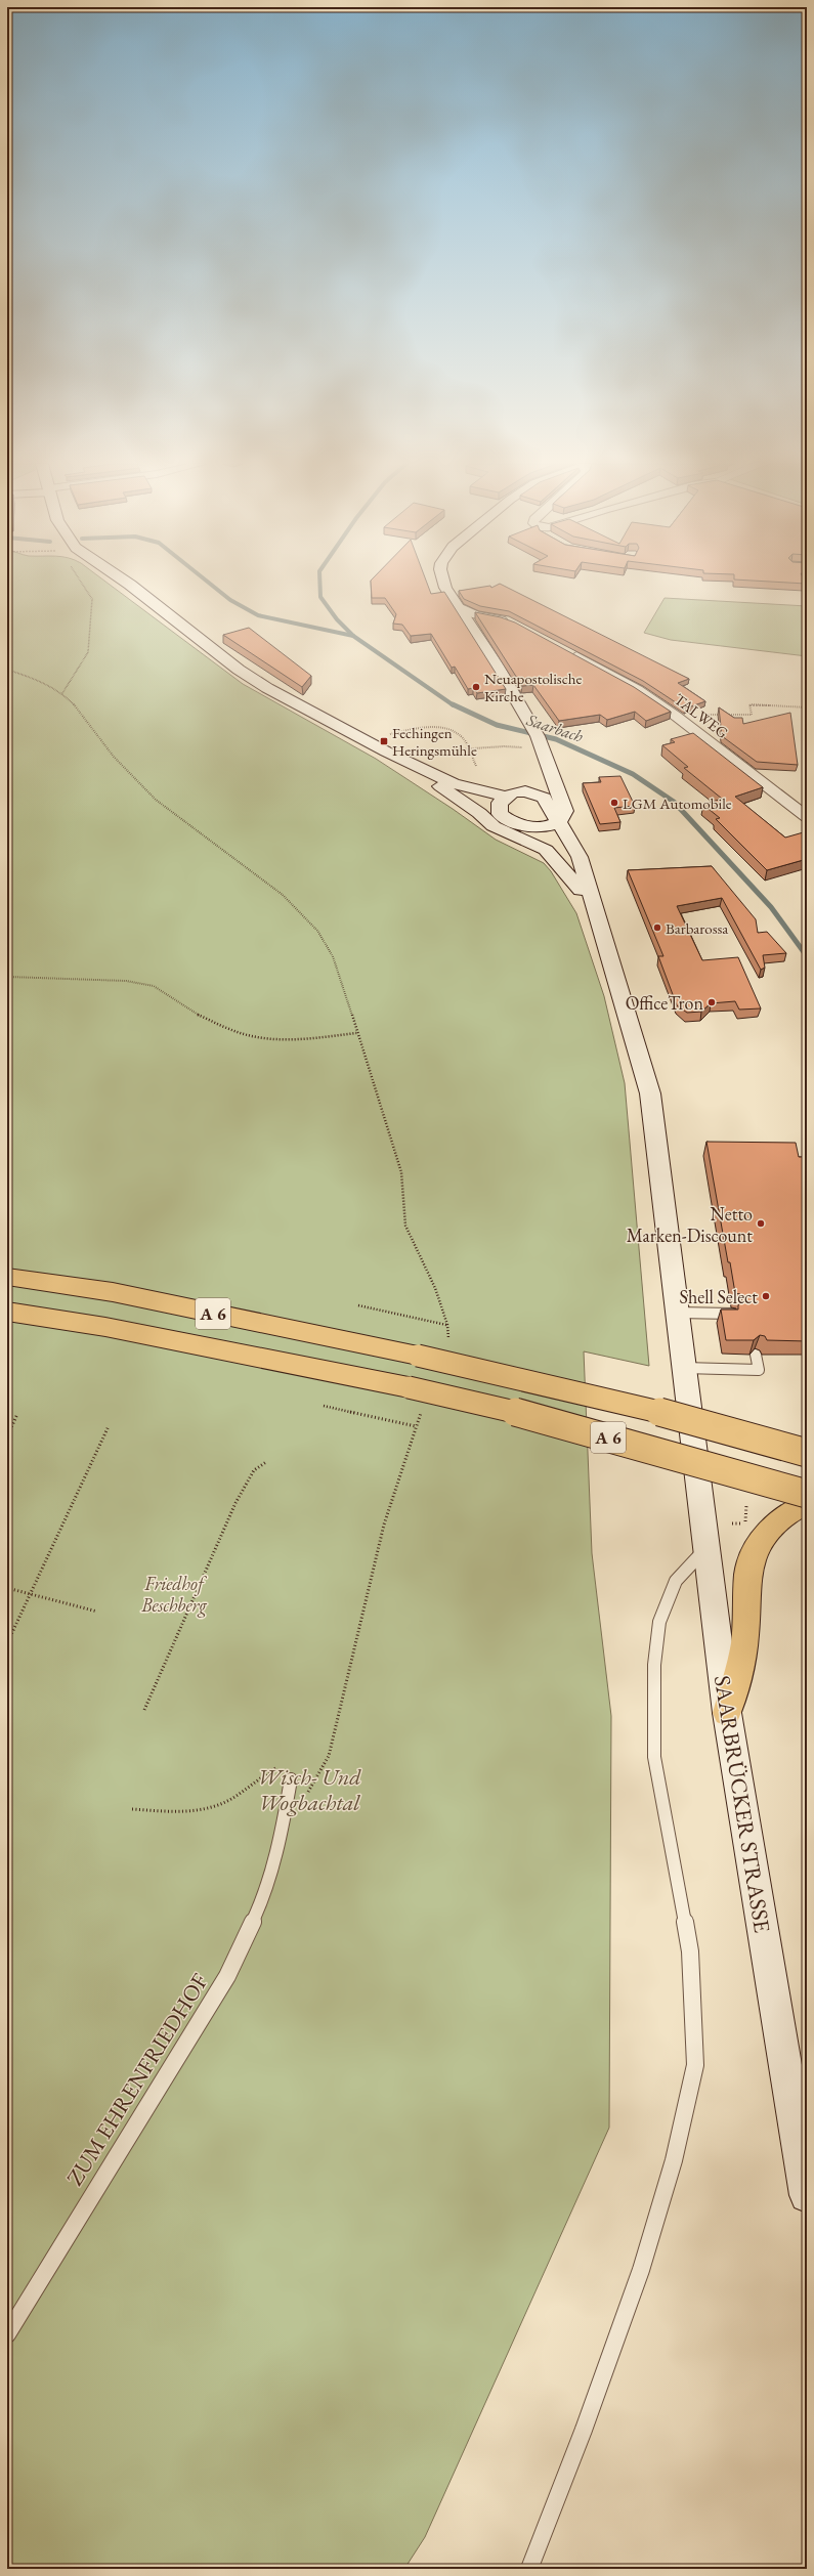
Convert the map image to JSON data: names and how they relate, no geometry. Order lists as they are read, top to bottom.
{
  "streets": {
    "highway": ["A 6"],
    "main road": ["SAARBRÜCKER STRASSE"],
    "street": ["TALWEG"],
    "lane": ["ZUM EHRENFRIEDHOF"]
  },
  "water": ["Saarbach"],
  "parks": ["Friedhof Beschberg", "Wisch- Und Wogbachtal"],
  "places": {
    "other": [
      "Neuapostolische Kirche",
      "LGM Automobile",
      "Barbarossa",
      "OfficeTron",
      "Netto Marken-Discount",
      "Shell Select"
    ],
    "transit": ["Fechingen Heringsmühle"]
  }
}
